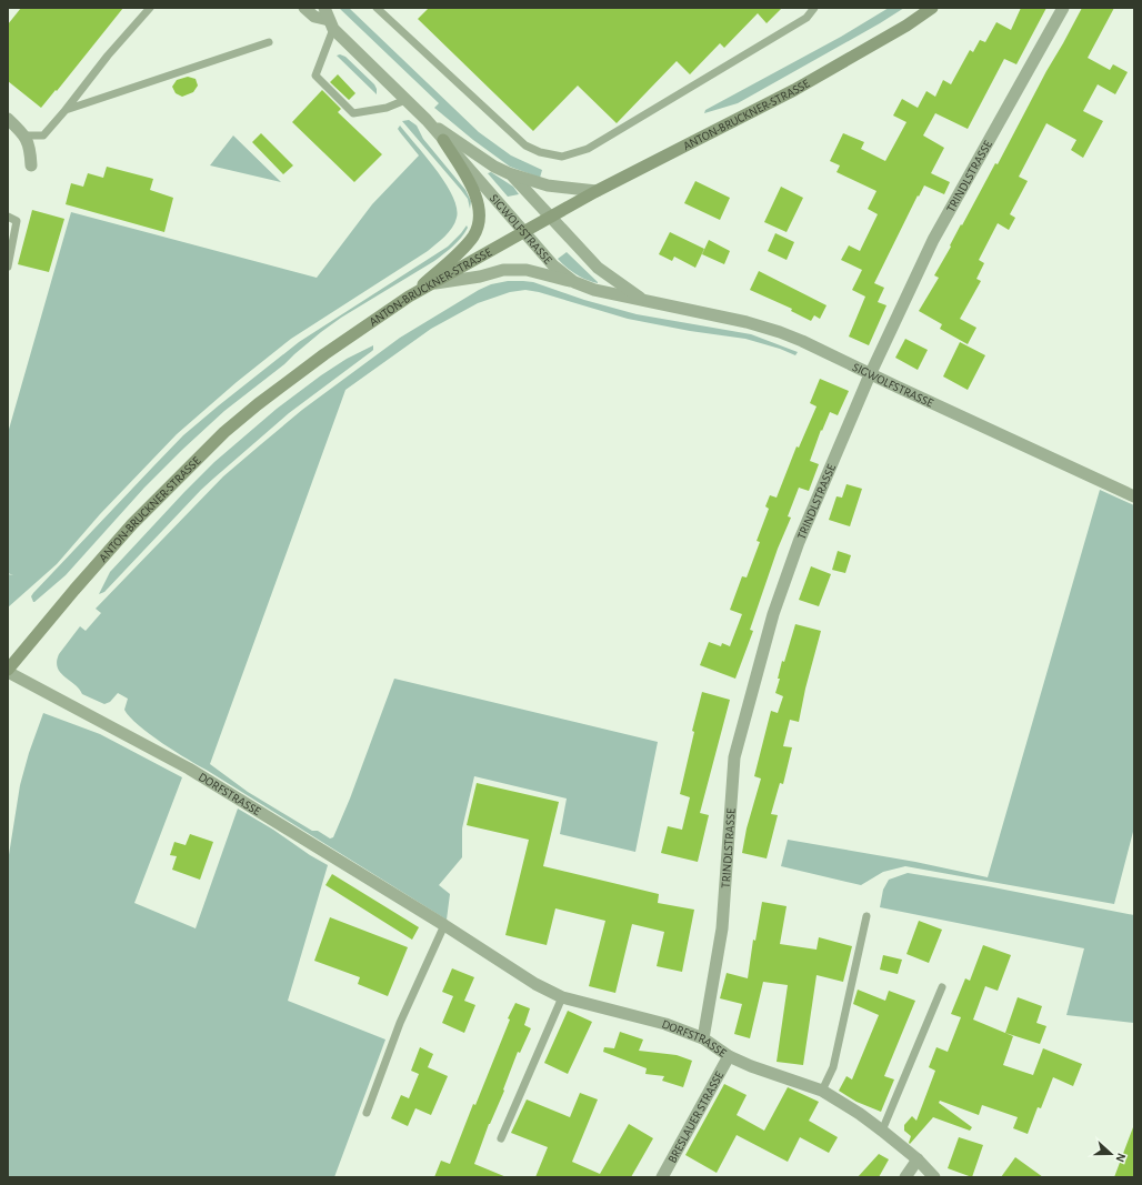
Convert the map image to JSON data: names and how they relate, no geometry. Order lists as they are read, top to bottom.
{
  "streets": {
    "main road": ["ANTON-BRUCKNER-STRASSE"],
    "street": [
      "TRINDLSTRASSE",
      "SIGWOLFSTRASSE",
      "DORFSTRASSE",
      "BRESLAUER STRASSE"
    ]
  },
  "crossings": [
    ["ANTON-BRUCKNER-STRASSE", "SIGWOLFSTRASSE"],
    ["ANTON-BRUCKNER-STRASSE", "DORFSTRASSE"],
    ["TRINDLSTRASSE", "SIGWOLFSTRASSE"],
    ["TRINDLSTRASSE", "DORFSTRASSE"],
    ["DORFSTRASSE", "BRESLAUER STRASSE"]
  ],
  "north": "right"
}
